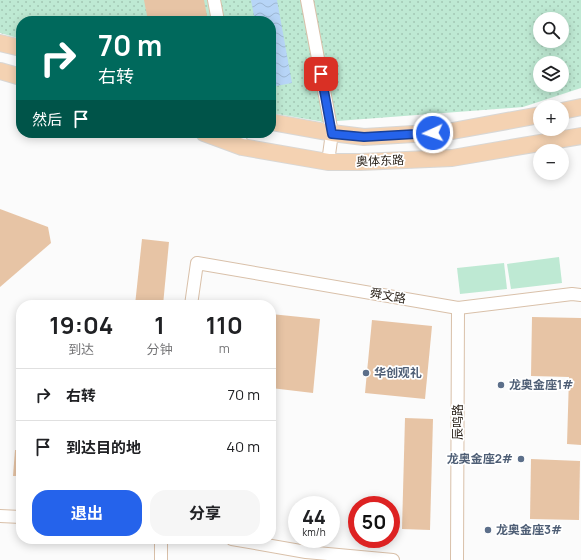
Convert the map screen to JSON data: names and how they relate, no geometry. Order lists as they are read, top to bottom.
{
  "streets": {
    "main road": ["奥体东路"],
    "street": ["舜文路", "辰鸣路"]
  },
  "crossings": [
    ["舜文路", "辰鸣路"]
  ],
  "places": [
    "华创观礼",
    "龙奥金座1#",
    "龙奥金座2#",
    "龙奥金座3#"
  ],
  "page": {
    "map_buttons": ["+", "−"],
    "turn": ["70 m", "右转"],
    "then": "然后",
    "eta": [
      "19:04",
      "到达",
      "1",
      "分钟",
      "110",
      "m"
    ],
    "list": [
      {
        "name": "右转",
        "value": "70 m"
      },
      {
        "name": "到达目的地",
        "value": "40 m"
      }
    ],
    "buttons": ["退出", "分享"],
    "speed": "44 km/h",
    "limit": "50"
  }
}
